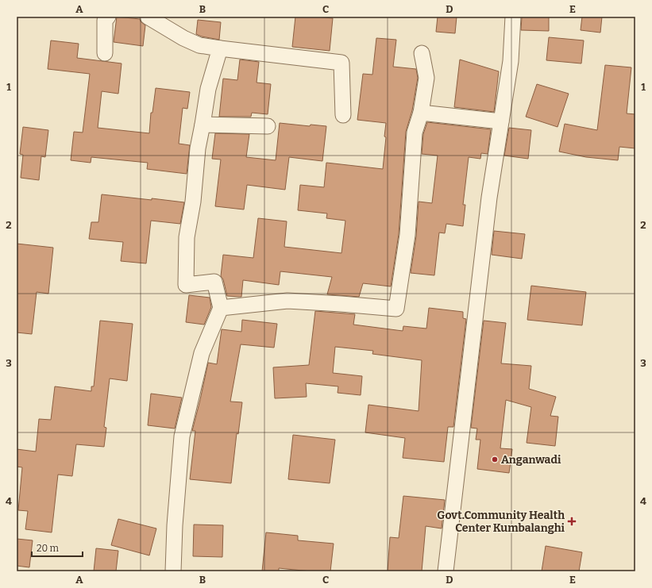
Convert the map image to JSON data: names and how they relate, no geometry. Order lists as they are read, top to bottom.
{
  "places": {
    "other": ["Anganwadi"],
    "health": ["Govt.Community Health Center Kumbalanghi"]
  },
  "scale_bar": "20 m",
  "grid": {
    "columns": [
      "A",
      "B",
      "C",
      "D",
      "E"
    ],
    "rows": [
      "1",
      "2",
      "3",
      "4"
    ]
  }
}
